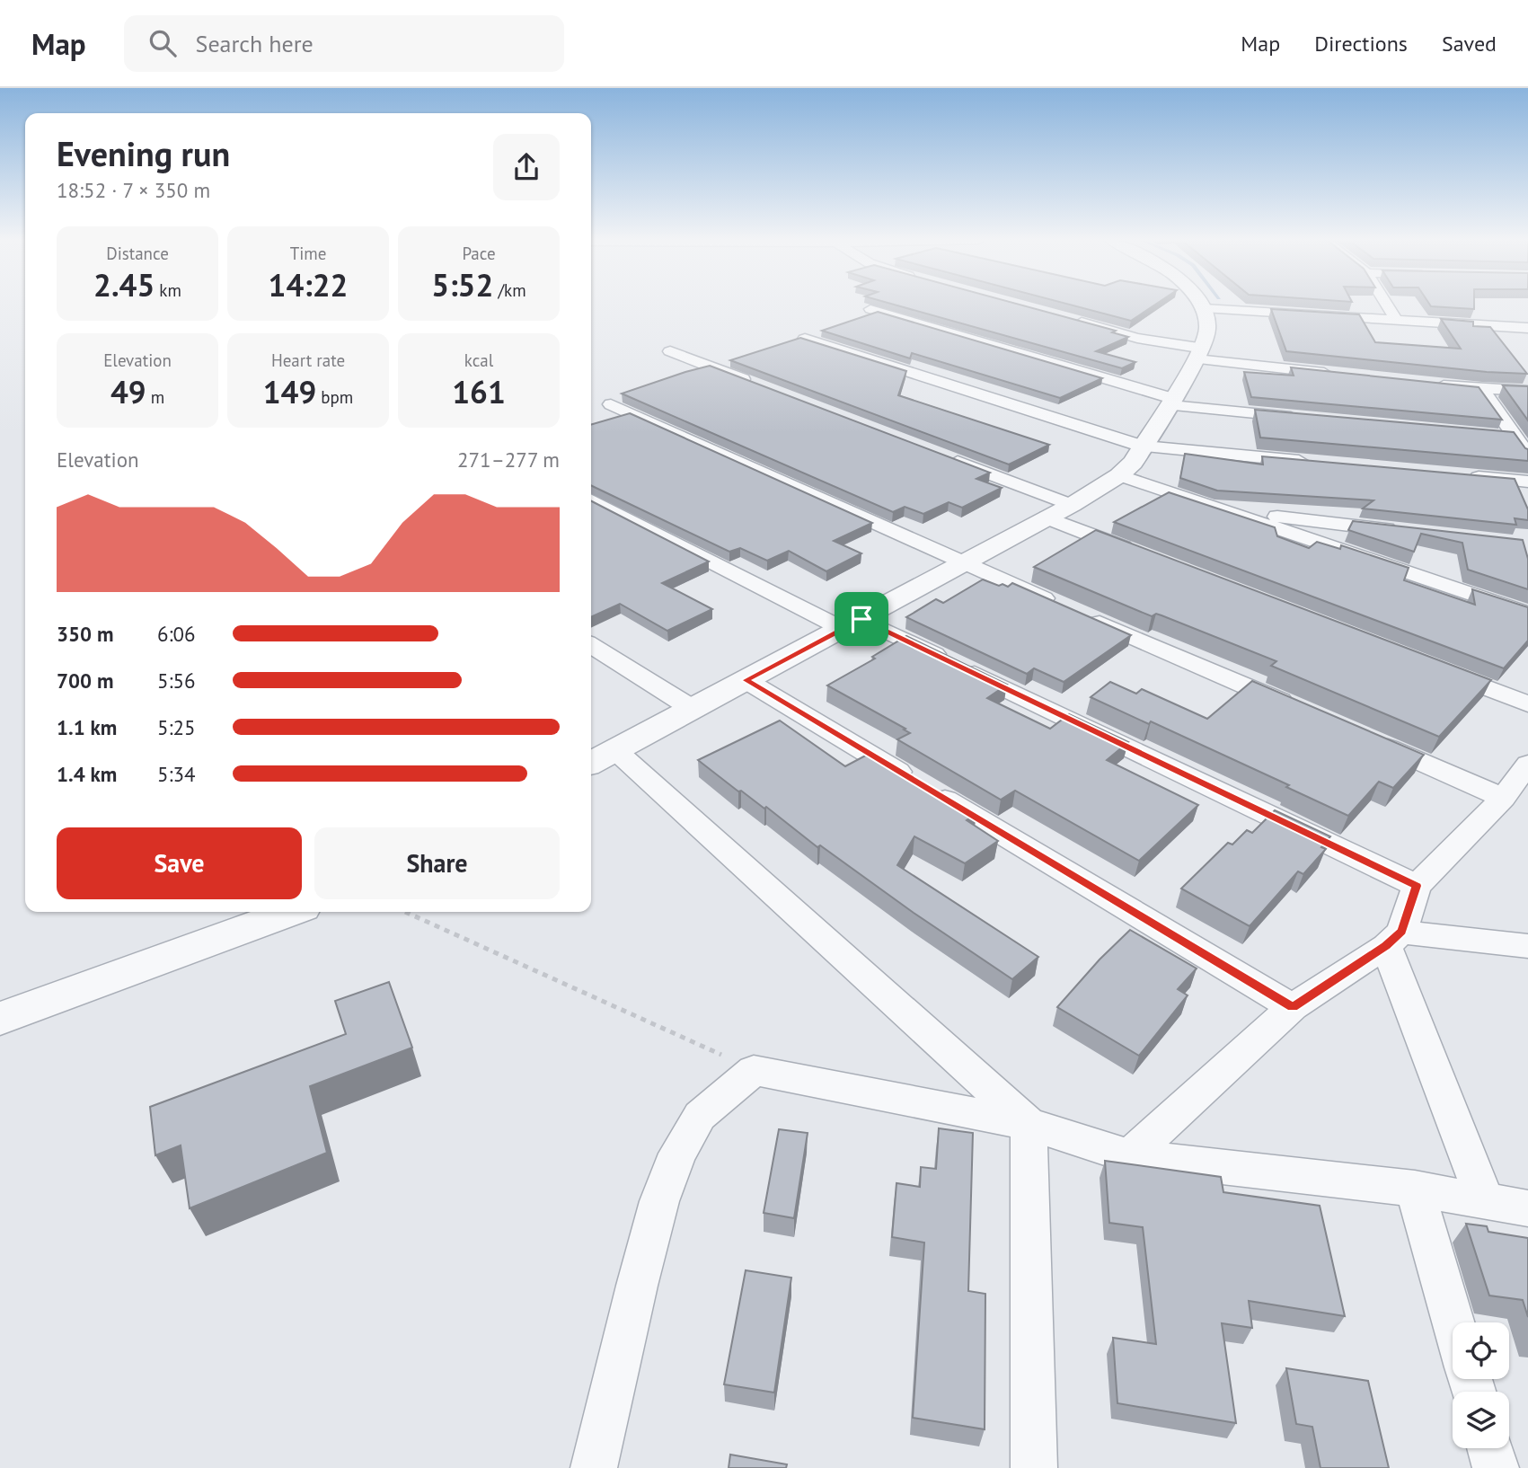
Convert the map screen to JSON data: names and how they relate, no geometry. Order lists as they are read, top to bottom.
{
  "page": {
    "header": "Map",
    "search": "Search here",
    "nav": ["Map", "Directions", "Saved"],
    "heading": ["Evening run", "18:52 · 7 × 350 m"],
    "stats": [
      ["Distance", "2.45 km"],
      ["Time", "14:22"],
      ["Pace", "5:52 /km"],
      ["Elevation", "49 m"],
      ["Heart rate", "149 bpm"],
      ["kcal", "161"]
    ],
    "chart": ["Elevation", "271–277 m"],
    "list": [
      {
        "name": "350 m",
        "note": "6:06"
      },
      {
        "name": "700 m",
        "note": "5:56"
      },
      {
        "name": "1.1 km",
        "note": "5:25"
      },
      {
        "name": "1.4 km",
        "note": "5:34"
      }
    ],
    "buttons": ["Save", "Share"]
  }
}
